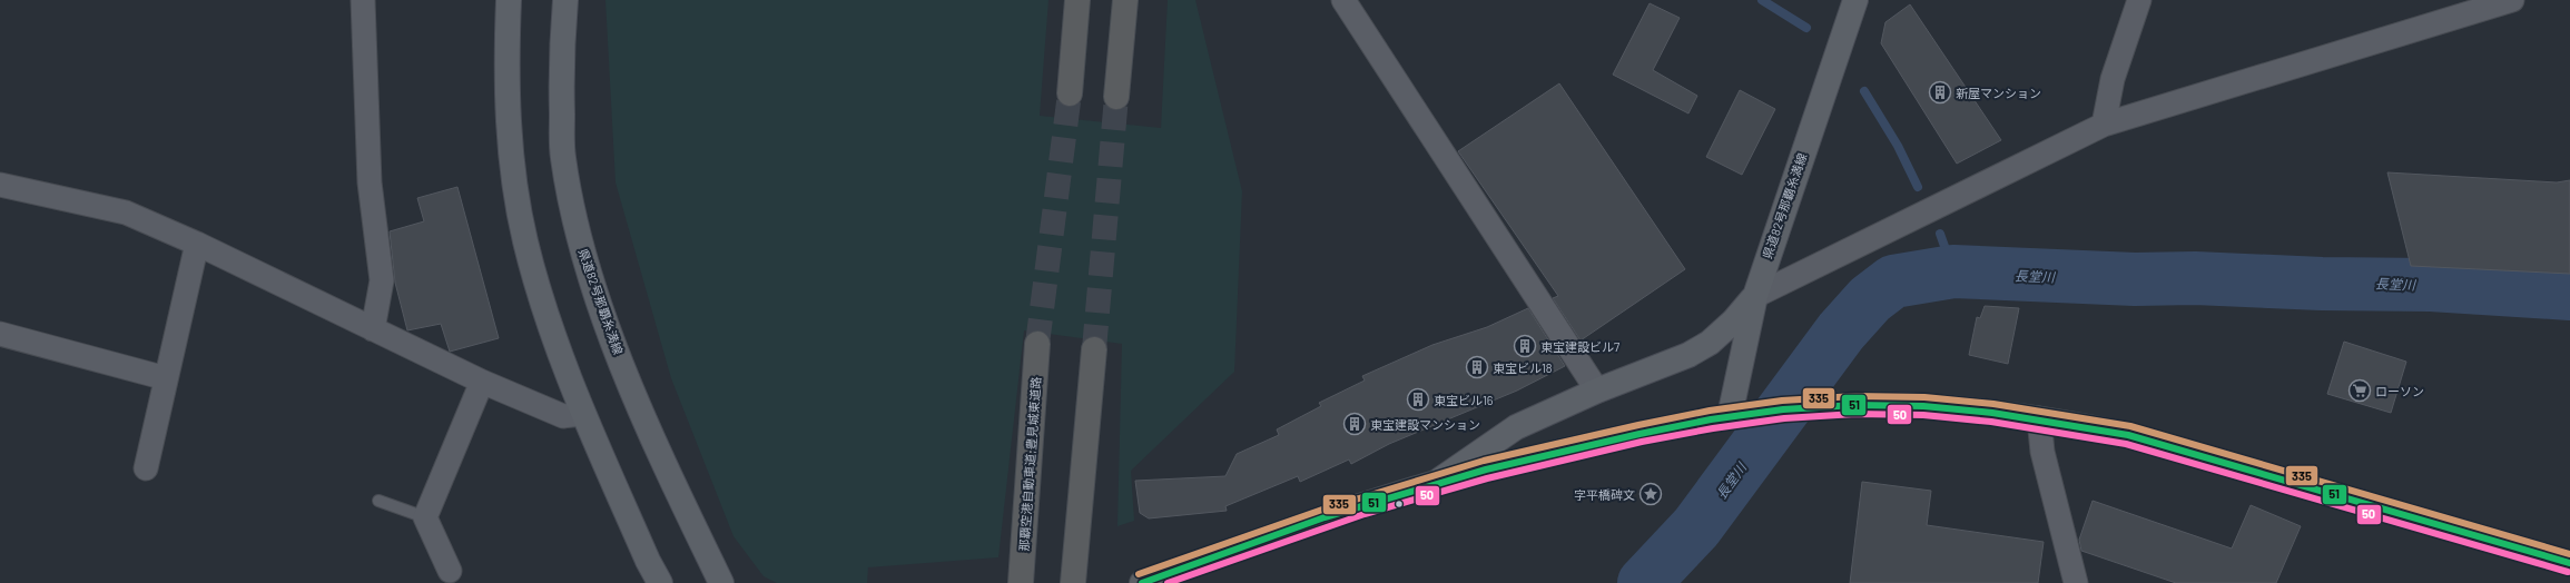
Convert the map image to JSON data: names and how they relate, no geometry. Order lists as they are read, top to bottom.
{
  "streets": {
    "highway": ["那覇空港自動車道;豊見城東道路"],
    "main road": ["県道82号那覇糸満線"]
  },
  "water": ["長堂川"],
  "places": {
    "building": [
      "新屋マンション",
      "東宝建設ビル7",
      "東宝ビル18",
      "東宝ビル16",
      "東宝建設マンション"
    ],
    "supermarket": ["ローソン"],
    "place": ["字平橋碑文"]
  },
  "lines": ["transit line 335", "transit line 51", "transit line 50"]
}
